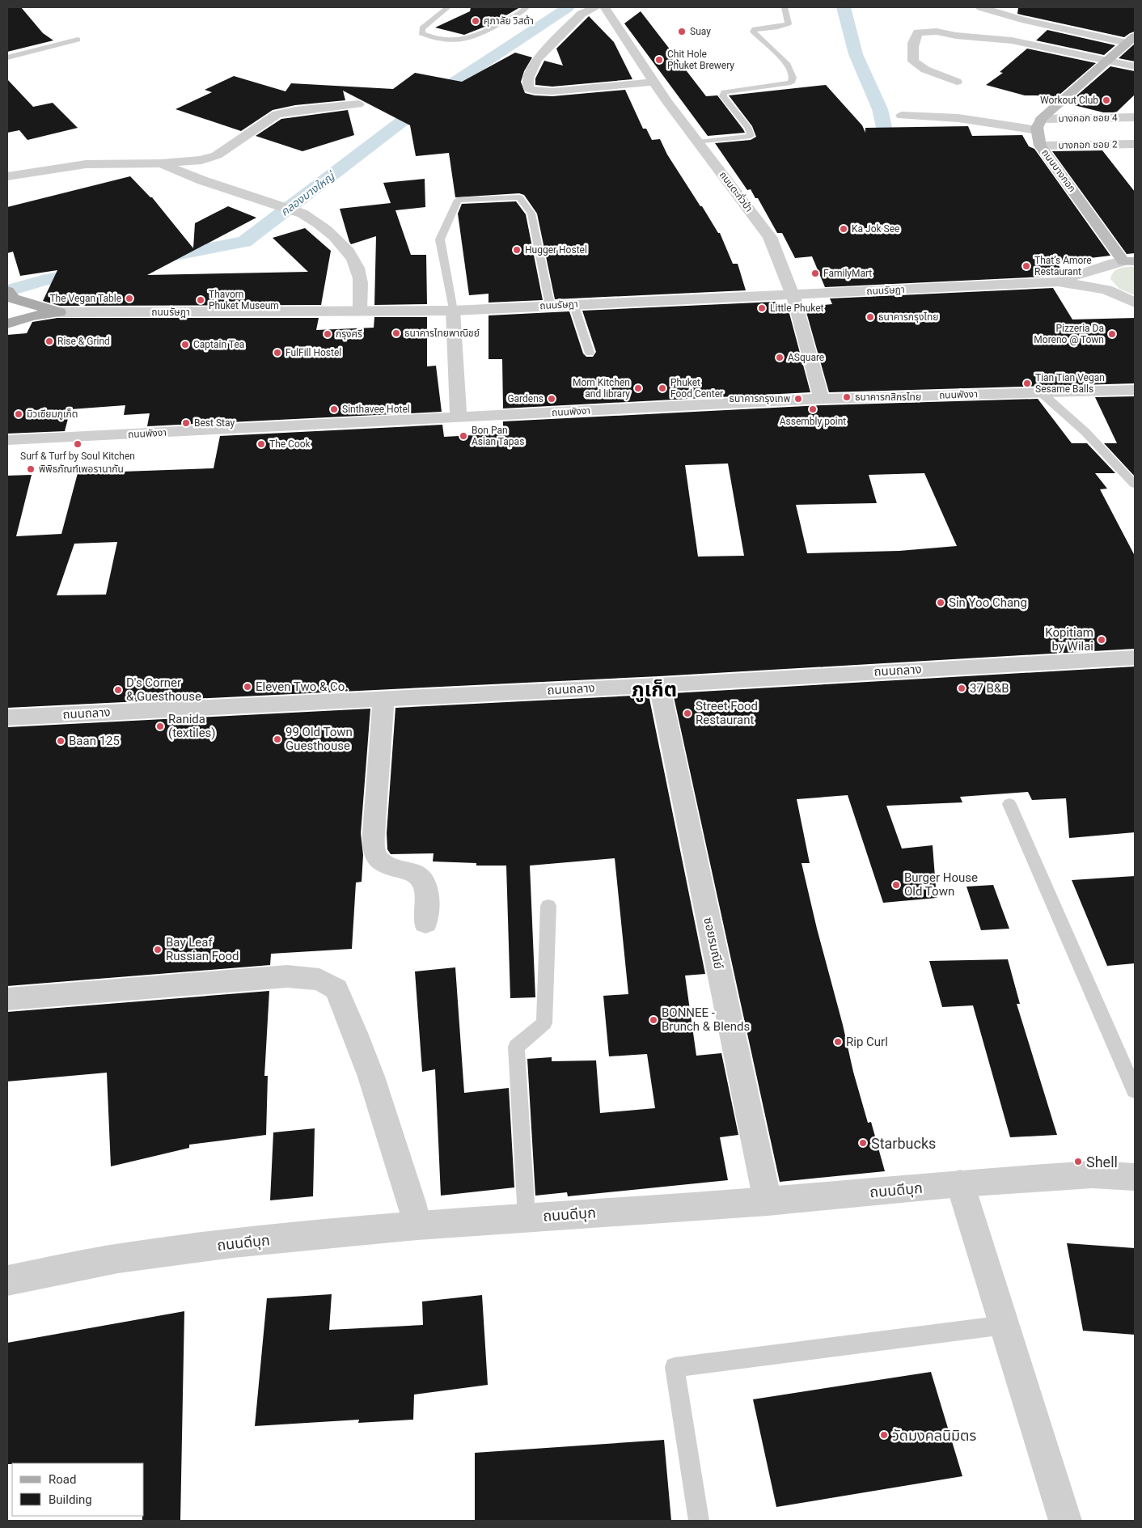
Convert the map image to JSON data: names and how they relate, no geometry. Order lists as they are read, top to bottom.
{
  "streets": {
    "main road": ["ถนนบางกอก", "ถนนรัษฎา"],
    "street": [
      "บางกอก ซอย 4",
      "บางกอก ซอย 2",
      "ถนนตะกั่วป่า",
      "ถนนพังงา",
      "ถนนถลาง",
      "ซอยรมณีย์",
      "ถนนดีบุก"
    ]
  },
  "crossings": [
    ["บางกอก ซอย 4", "ถนนบางกอก"],
    ["บางกอก ซอย 2", "ถนนบางกอก"],
    ["ถนนตะกั่วป่า", "ถนนรัษฎา"],
    ["ถนนตะกั่วป่า", "ถนนพังงา"],
    ["ถนนถลาง", "ซอยรมณีย์"],
    ["ซอยรมณีย์", "ถนนดีบุก"]
  ],
  "districts": ["ภูเก็ต"],
  "water": ["คลองบางใหญ่"],
  "places": [
    "ศุภาลัย วิสต้า",
    "Suay",
    "Chit Hole Phuket Brewery",
    "Workout Club",
    "Ka Jok See",
    "Hugger Hostel",
    "That’s Amore Restaurant",
    "FamilyMart",
    "The Vegan Table",
    "Thavorn Phuket Museum",
    "Little Phuket",
    "ธนาคารกรุงไทย",
    "ธนาคารไทยพาณิชย์",
    "กรุงศรี",
    "Pizzeria Da Moreno @ Town",
    "Rise & Grind",
    "Captain Tea",
    "FulFill Hostel",
    "ASquare",
    "Tian Tian Vegan Sesame Balls",
    "Mom Kitchen and library",
    "Phuket Food Center",
    "ธนาคารกสิกรไทย",
    "Gardens",
    "ธนาคารกรุงเทพ",
    "Sinthavee Hotel",
    "Assembly point",
    "มิวเซียมภูเก็ต",
    "Best Stay",
    "Bon Pan Asian Tapas",
    "Surf & Turf by Soul Kitchen",
    "The Cook",
    "พิพิธภัณฑ์เพอรานากัน",
    "Sin Yoo Chang",
    "Kopitiam by Wilai",
    "Eleven Two & Co.",
    "37 B&B",
    "D's Corner & Guesthouse",
    "Street Food Restaurant",
    "Ranida (textiles)",
    "99 Old Town Guesthouse",
    "Baan 125",
    "Burger House Old Town",
    "Bay Leaf Russian Food",
    "BONNEE - Brunch & Blends",
    "Rip Curl",
    "Starbucks",
    "Shell",
    "วัดมงคลนิมิตร"
  ],
  "legend": ["Road", "Building"]
}
